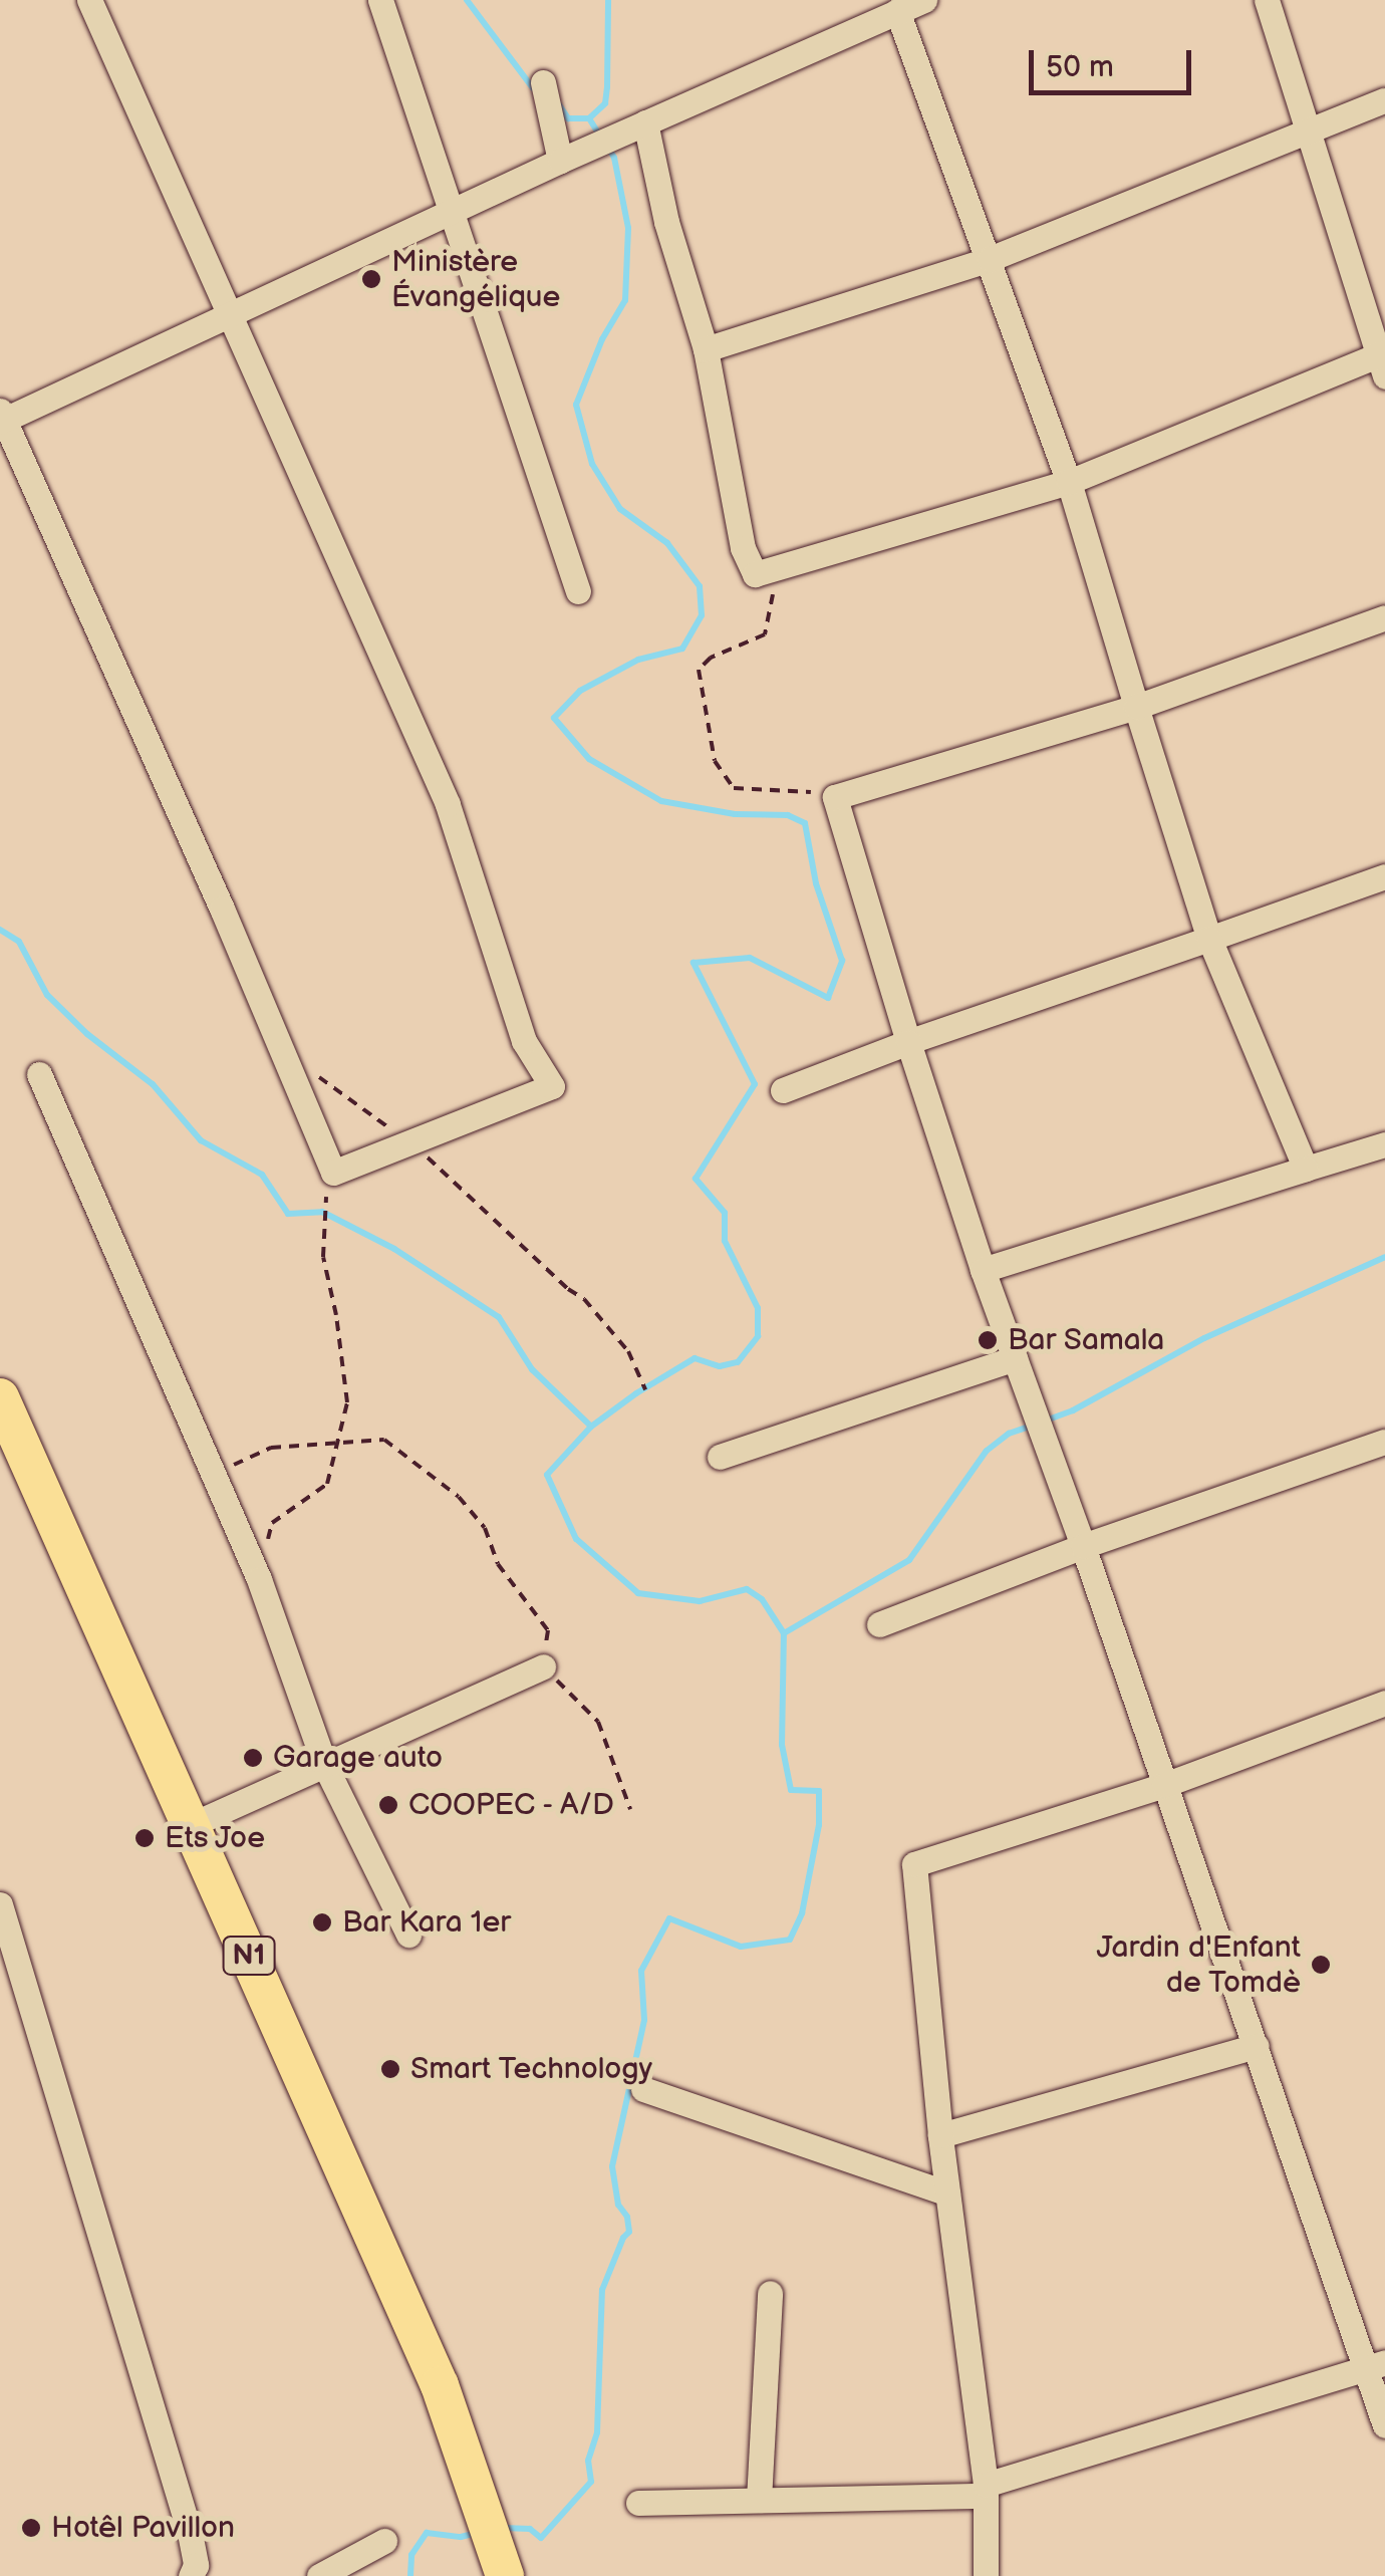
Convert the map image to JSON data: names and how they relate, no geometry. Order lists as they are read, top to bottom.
{
  "streets": {
    "highway": ["N1"]
  },
  "places": [
    "Ministère Évangélique",
    "Bar Samala",
    "Garage auto",
    "COOPEC - A/D",
    "Ets Joe",
    "Bar Kara 1er",
    "Jardin d'Enfant de Tomdè",
    "Smart Technology",
    "Hotêl Pavillon"
  ],
  "scale_bar": "50 m"
}
